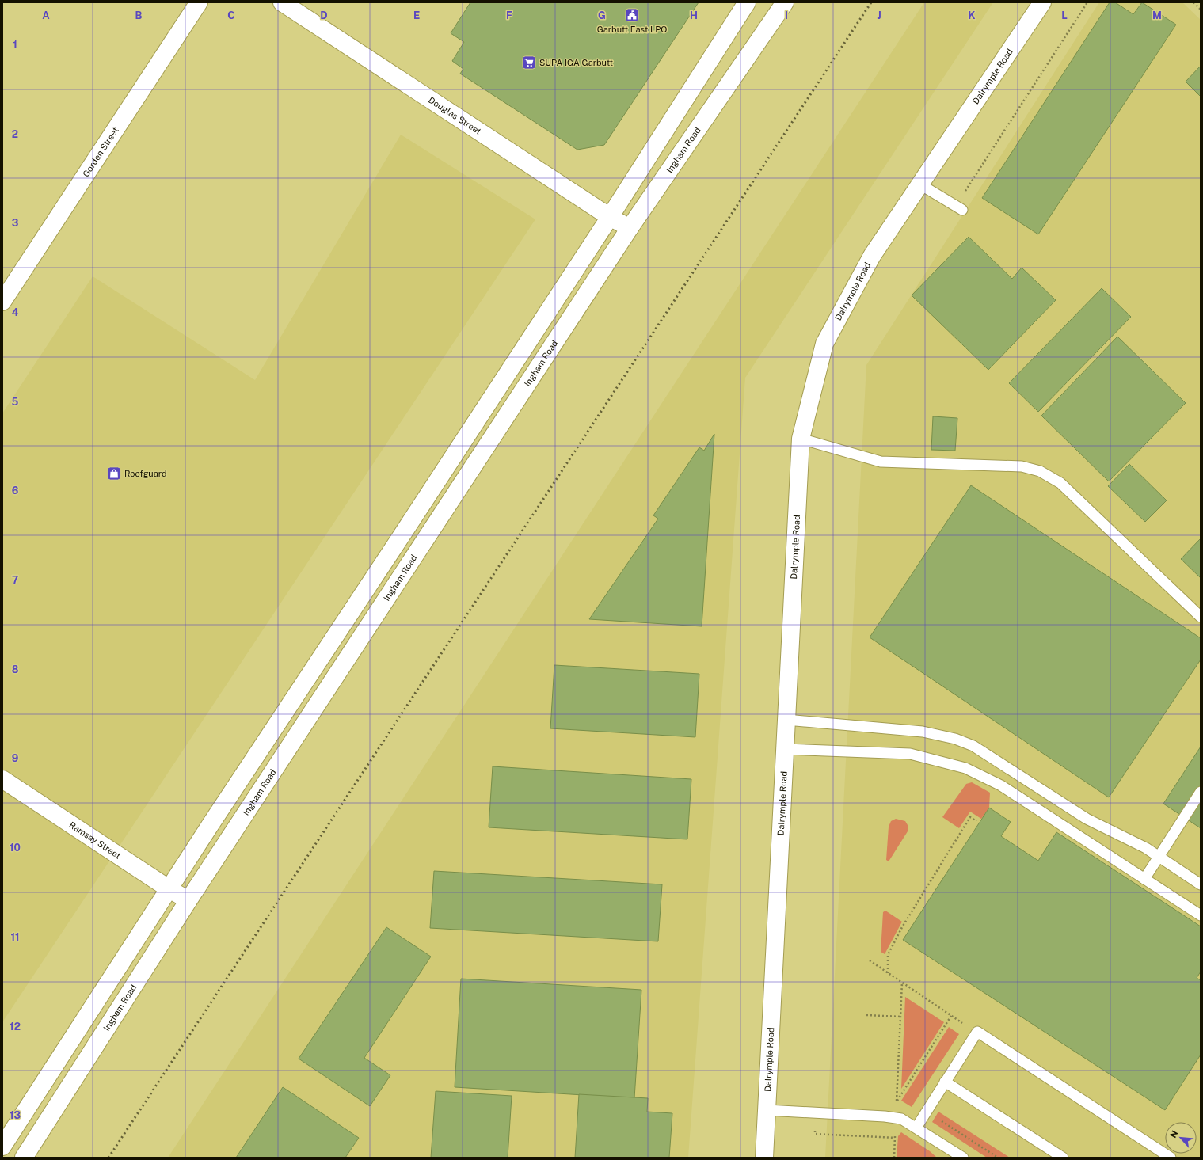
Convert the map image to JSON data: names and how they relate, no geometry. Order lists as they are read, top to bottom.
{
  "streets": {
    "main road": [
      "Dalrymple Road",
      "Douglas Street",
      "Ingham Road",
      "Gorden Street",
      "Ramsay Street"
    ]
  },
  "crossings": [
    ["Douglas Street", "Ingham Road"],
    ["Ingham Road", "Ramsay Street"]
  ],
  "places": {
    "public building": ["Garbutt East LPO"],
    "supermarket": ["SUPA IGA Garbutt"],
    "shop": ["Roofguard"]
  },
  "north": "top left",
  "grid": {
    "columns": [
      "A",
      "B",
      "C",
      "D",
      "E",
      "F",
      "G",
      "H",
      "I",
      "J",
      "K",
      "L",
      "M"
    ],
    "rows": [
      "1",
      "2",
      "3",
      "4",
      "5",
      "6",
      "7",
      "8",
      "9",
      "10",
      "11",
      "12",
      "13"
    ]
  }
}
